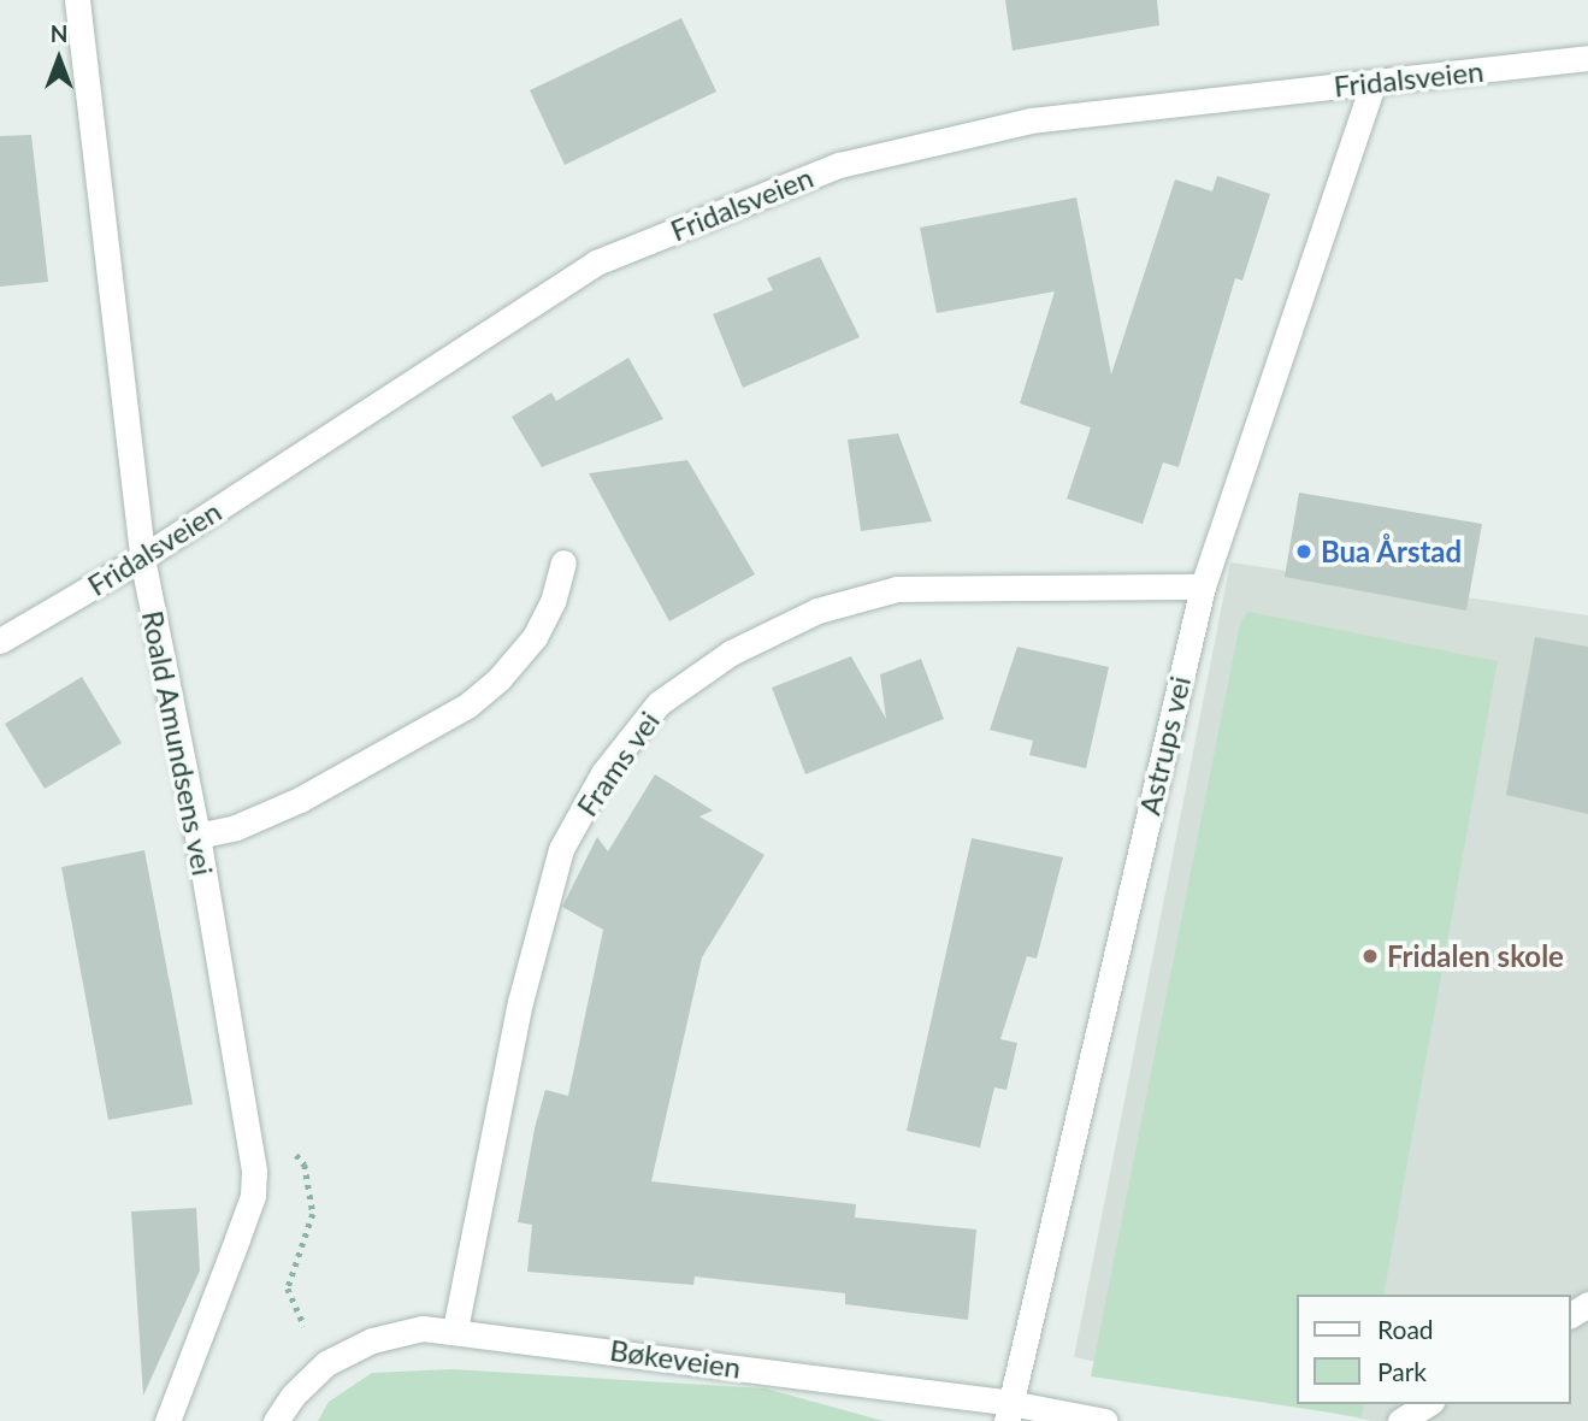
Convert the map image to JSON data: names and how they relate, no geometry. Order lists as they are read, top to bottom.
{
  "streets": {
    "street": [
      "Fridalsveien",
      "Roald Amundsens vei",
      "Astrups vei",
      "Frams vei",
      "Bøkeveien"
    ]
  },
  "crossings": [
    ["Fridalsveien", "Roald Amundsens vei"],
    ["Fridalsveien", "Astrups vei"],
    ["Astrups vei", "Frams vei"],
    ["Astrups vei", "Bøkeveien"],
    ["Frams vei", "Bøkeveien"]
  ],
  "places": ["Bua Årstad", "Fridalen skole"],
  "legend": ["Road", "Park"],
  "north": "top"
}
